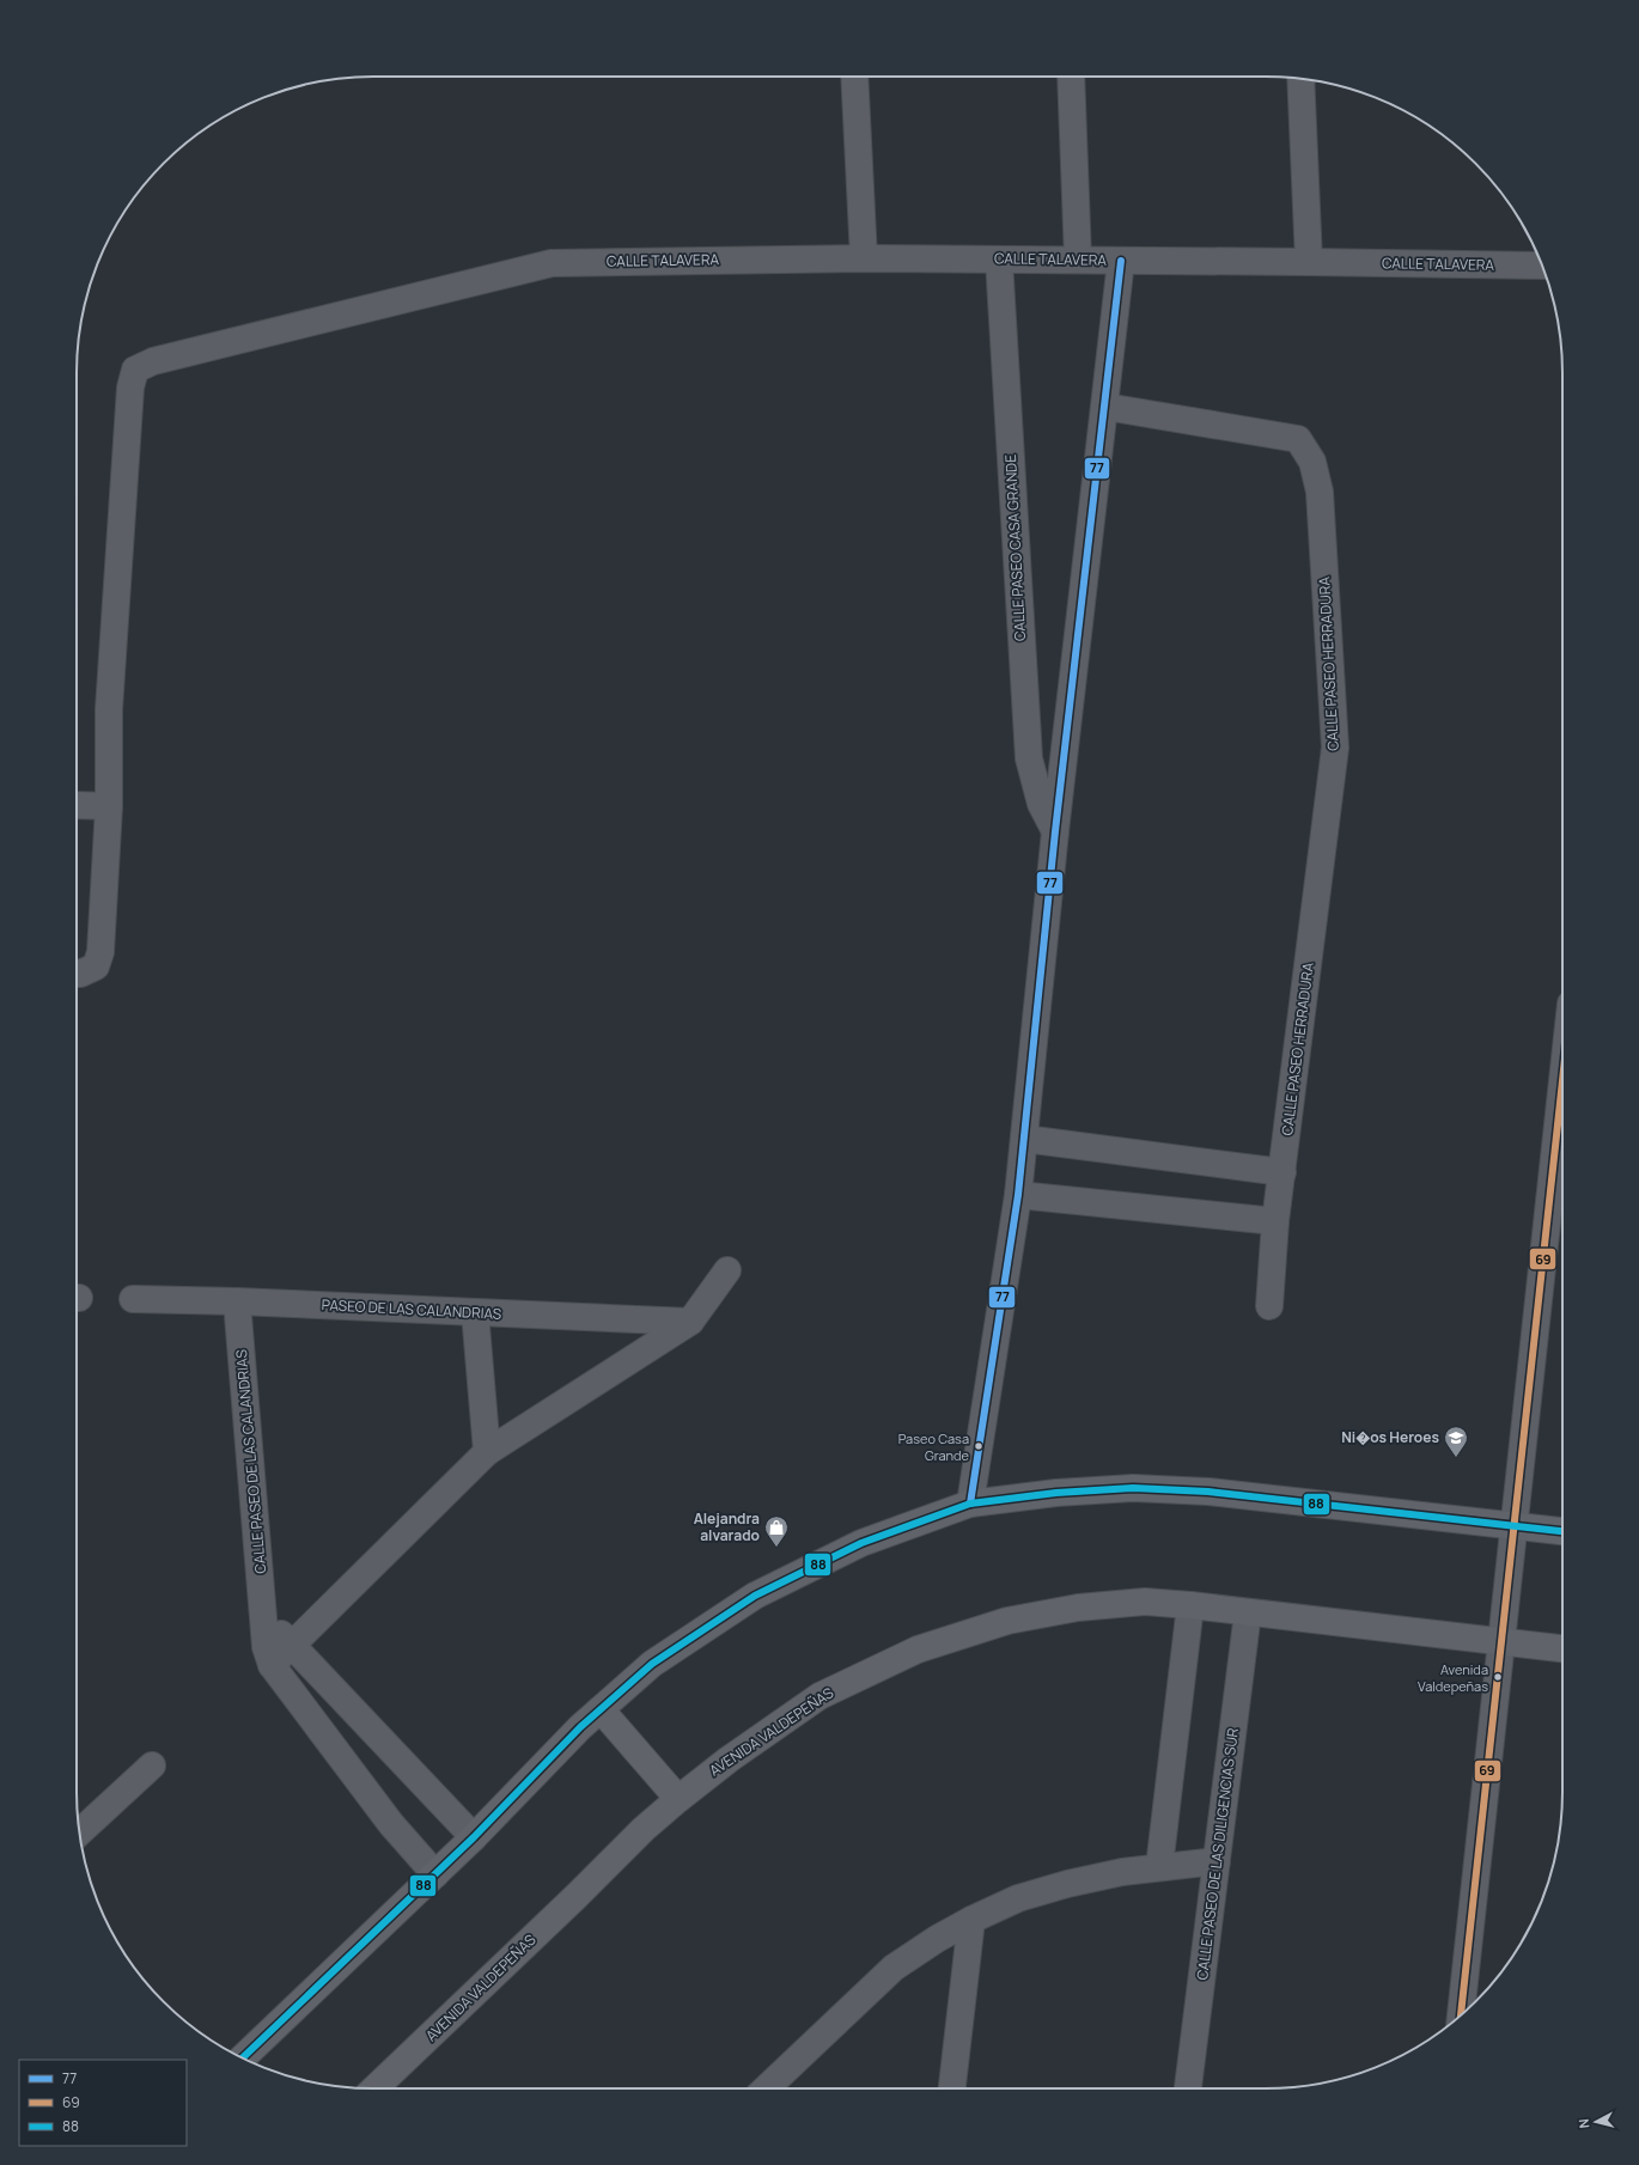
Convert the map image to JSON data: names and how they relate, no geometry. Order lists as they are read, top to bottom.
{
  "streets": {
    "street": [
      "CALLE TALAVERA",
      "CALLE PASEO CASA GRANDE",
      "CALLE PASEO HERRADURA",
      "PASEO DE LAS CALANDRIAS",
      "CALLE PASEO DE LAS CALANDRIAS",
      "AVENIDA VALDEPEÑAS",
      "CALLE PASEO DE LAS DILIGENCIAS SUR"
    ]
  },
  "crossings": [
    ["CALLE TALAVERA", "CALLE PASEO CASA GRANDE"],
    ["PASEO DE LAS CALANDRIAS", "CALLE PASEO DE LAS CALANDRIAS"],
    ["AVENIDA VALDEPEÑAS", "CALLE PASEO DE LAS DILIGENCIAS SUR"]
  ],
  "places": {
    "other": ["Paseo Casa Grande", "Avenida Valdepeñas"],
    "school or university": ["Ni�os Heroes"],
    "shop": ["Alejandra alvarado"]
  },
  "lines": ["transit line 77", "transit line 69", "transit line 88"],
  "legend": ["77", "69", "88"],
  "north": "left"
}
